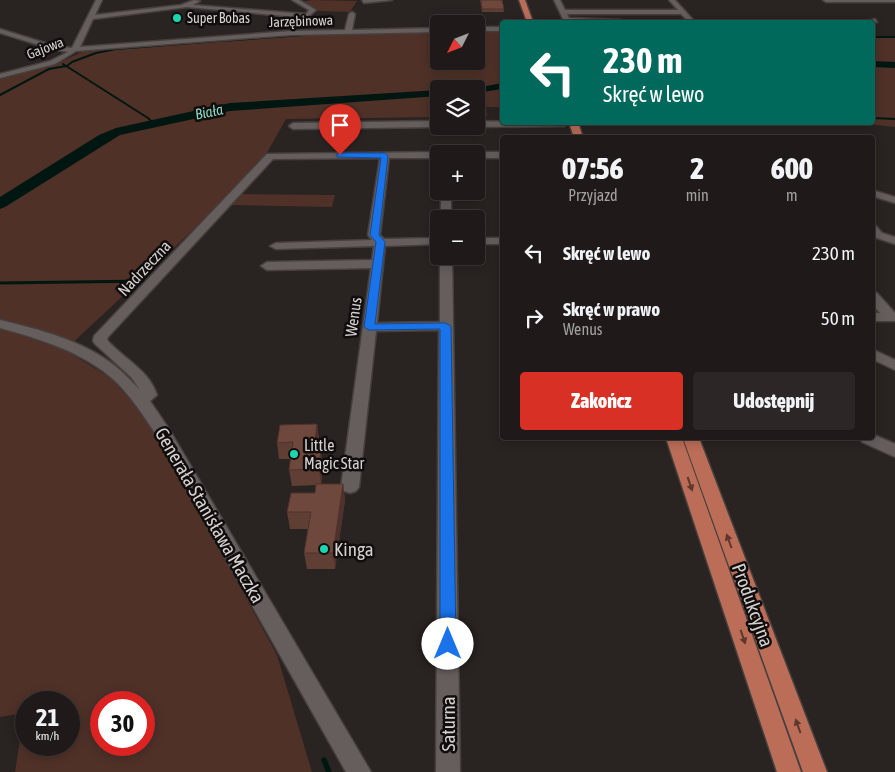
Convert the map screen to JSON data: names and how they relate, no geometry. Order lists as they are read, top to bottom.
{
  "streets": {
    "main road": ["Produkcyjna"],
    "street": [
      "Jarzębinowa",
      "Gajowa",
      "Nadrzeczna",
      "Wenus",
      "Generała Stanisława Maczka",
      "Saturna"
    ]
  },
  "crossings": [
    ["Jarzębinowa", "Gajowa"],
    ["Nadrzeczna", "Wenus"],
    ["Nadrzeczna", "Generała Stanisława Maczka"]
  ],
  "water": ["Biała"],
  "places": ["Super Bobas", "Little Magic Star", "Kinga"],
  "north": "bottom left",
  "page": {
    "map_buttons": ["+", "−"],
    "turn": ["230 m", "Skręć w lewo"],
    "eta": [
      "07:56",
      "Przyjazd",
      "2",
      "min",
      "600",
      "m"
    ],
    "list": [
      {
        "name": "Skręć w lewo",
        "value": "230 m"
      },
      {
        "name": "Skręć w prawo",
        "note": "Wenus",
        "value": "50 m"
      }
    ],
    "buttons": ["Zakończ", "Udostępnij"],
    "speed": "21 km/h",
    "limit": "30"
  }
}
